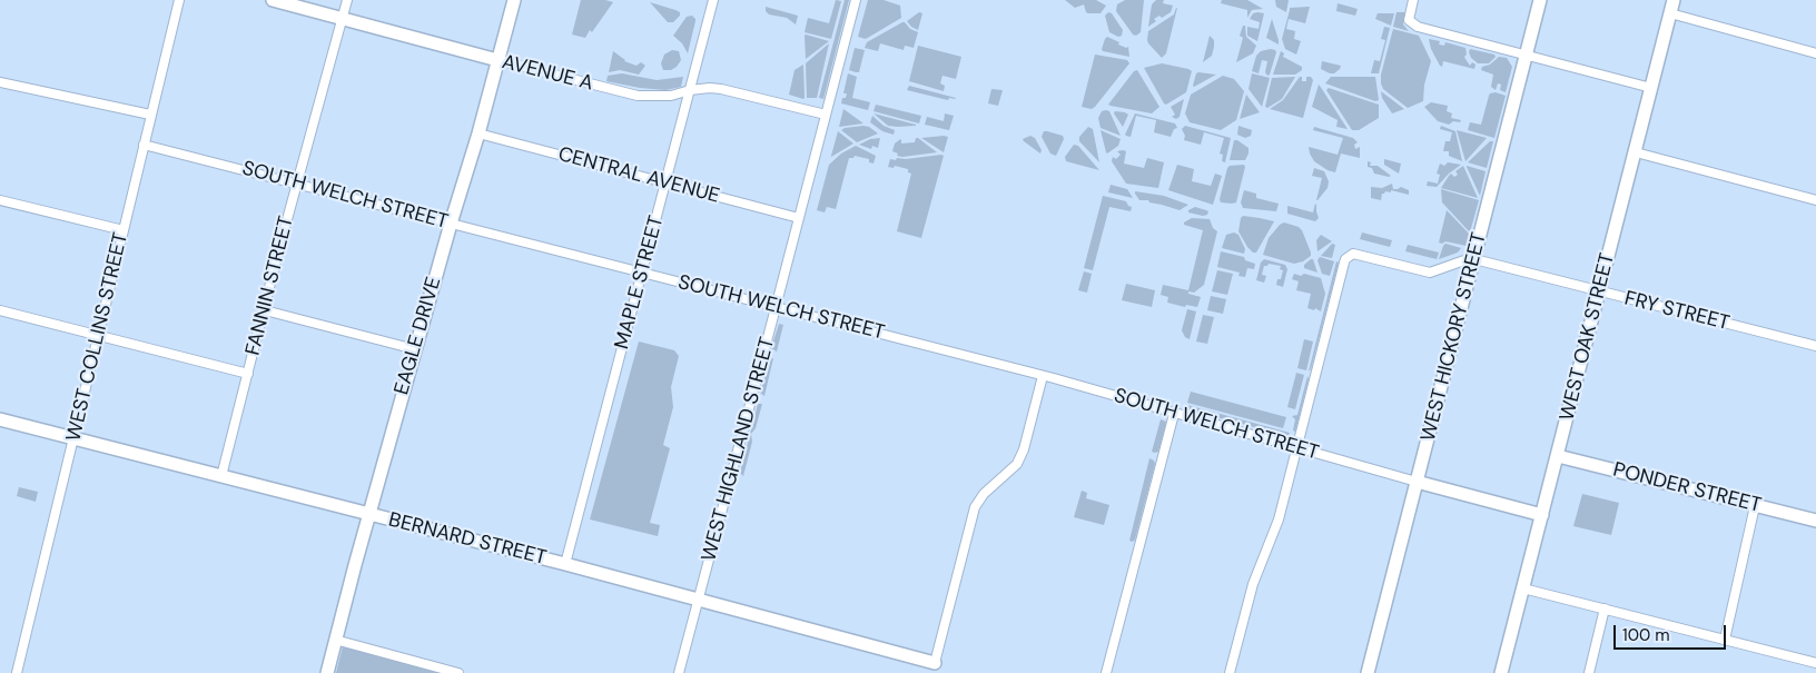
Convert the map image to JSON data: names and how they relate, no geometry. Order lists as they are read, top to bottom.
{
  "streets": {
    "street": [
      "AVENUE A",
      "CENTRAL AVENUE",
      "SOUTH WELCH STREET",
      "MAPLE STREET",
      "FANNIN STREET",
      "FRY STREET",
      "EAGLE DRIVE",
      "WEST COLLINS STREET",
      "WEST HICKORY STREET",
      "WEST OAK STREET",
      "WEST HIGHLAND STREET",
      "PONDER STREET",
      "BERNARD STREET"
    ]
  },
  "crossings": [
    ["AVENUE A", "MAPLE STREET"],
    ["AVENUE A", "FANNIN STREET"],
    ["AVENUE A", "EAGLE DRIVE"],
    ["AVENUE A", "WEST HIGHLAND STREET"],
    ["CENTRAL AVENUE", "MAPLE STREET"],
    ["CENTRAL AVENUE", "EAGLE DRIVE"],
    ["CENTRAL AVENUE", "WEST HIGHLAND STREET"],
    ["SOUTH WELCH STREET", "MAPLE STREET"],
    ["SOUTH WELCH STREET", "FANNIN STREET"],
    ["SOUTH WELCH STREET", "EAGLE DRIVE"],
    ["SOUTH WELCH STREET", "WEST COLLINS STREET"],
    ["SOUTH WELCH STREET", "WEST HICKORY STREET"],
    ["SOUTH WELCH STREET", "WEST HIGHLAND STREET"],
    ["MAPLE STREET", "BERNARD STREET"],
    ["FANNIN STREET", "BERNARD STREET"],
    ["FRY STREET", "WEST HICKORY STREET"],
    ["FRY STREET", "WEST OAK STREET"],
    ["EAGLE DRIVE", "BERNARD STREET"],
    ["WEST COLLINS STREET", "BERNARD STREET"],
    ["WEST OAK STREET", "PONDER STREET"],
    ["WEST HIGHLAND STREET", "BERNARD STREET"]
  ],
  "scale_bar": "100 m"
}
